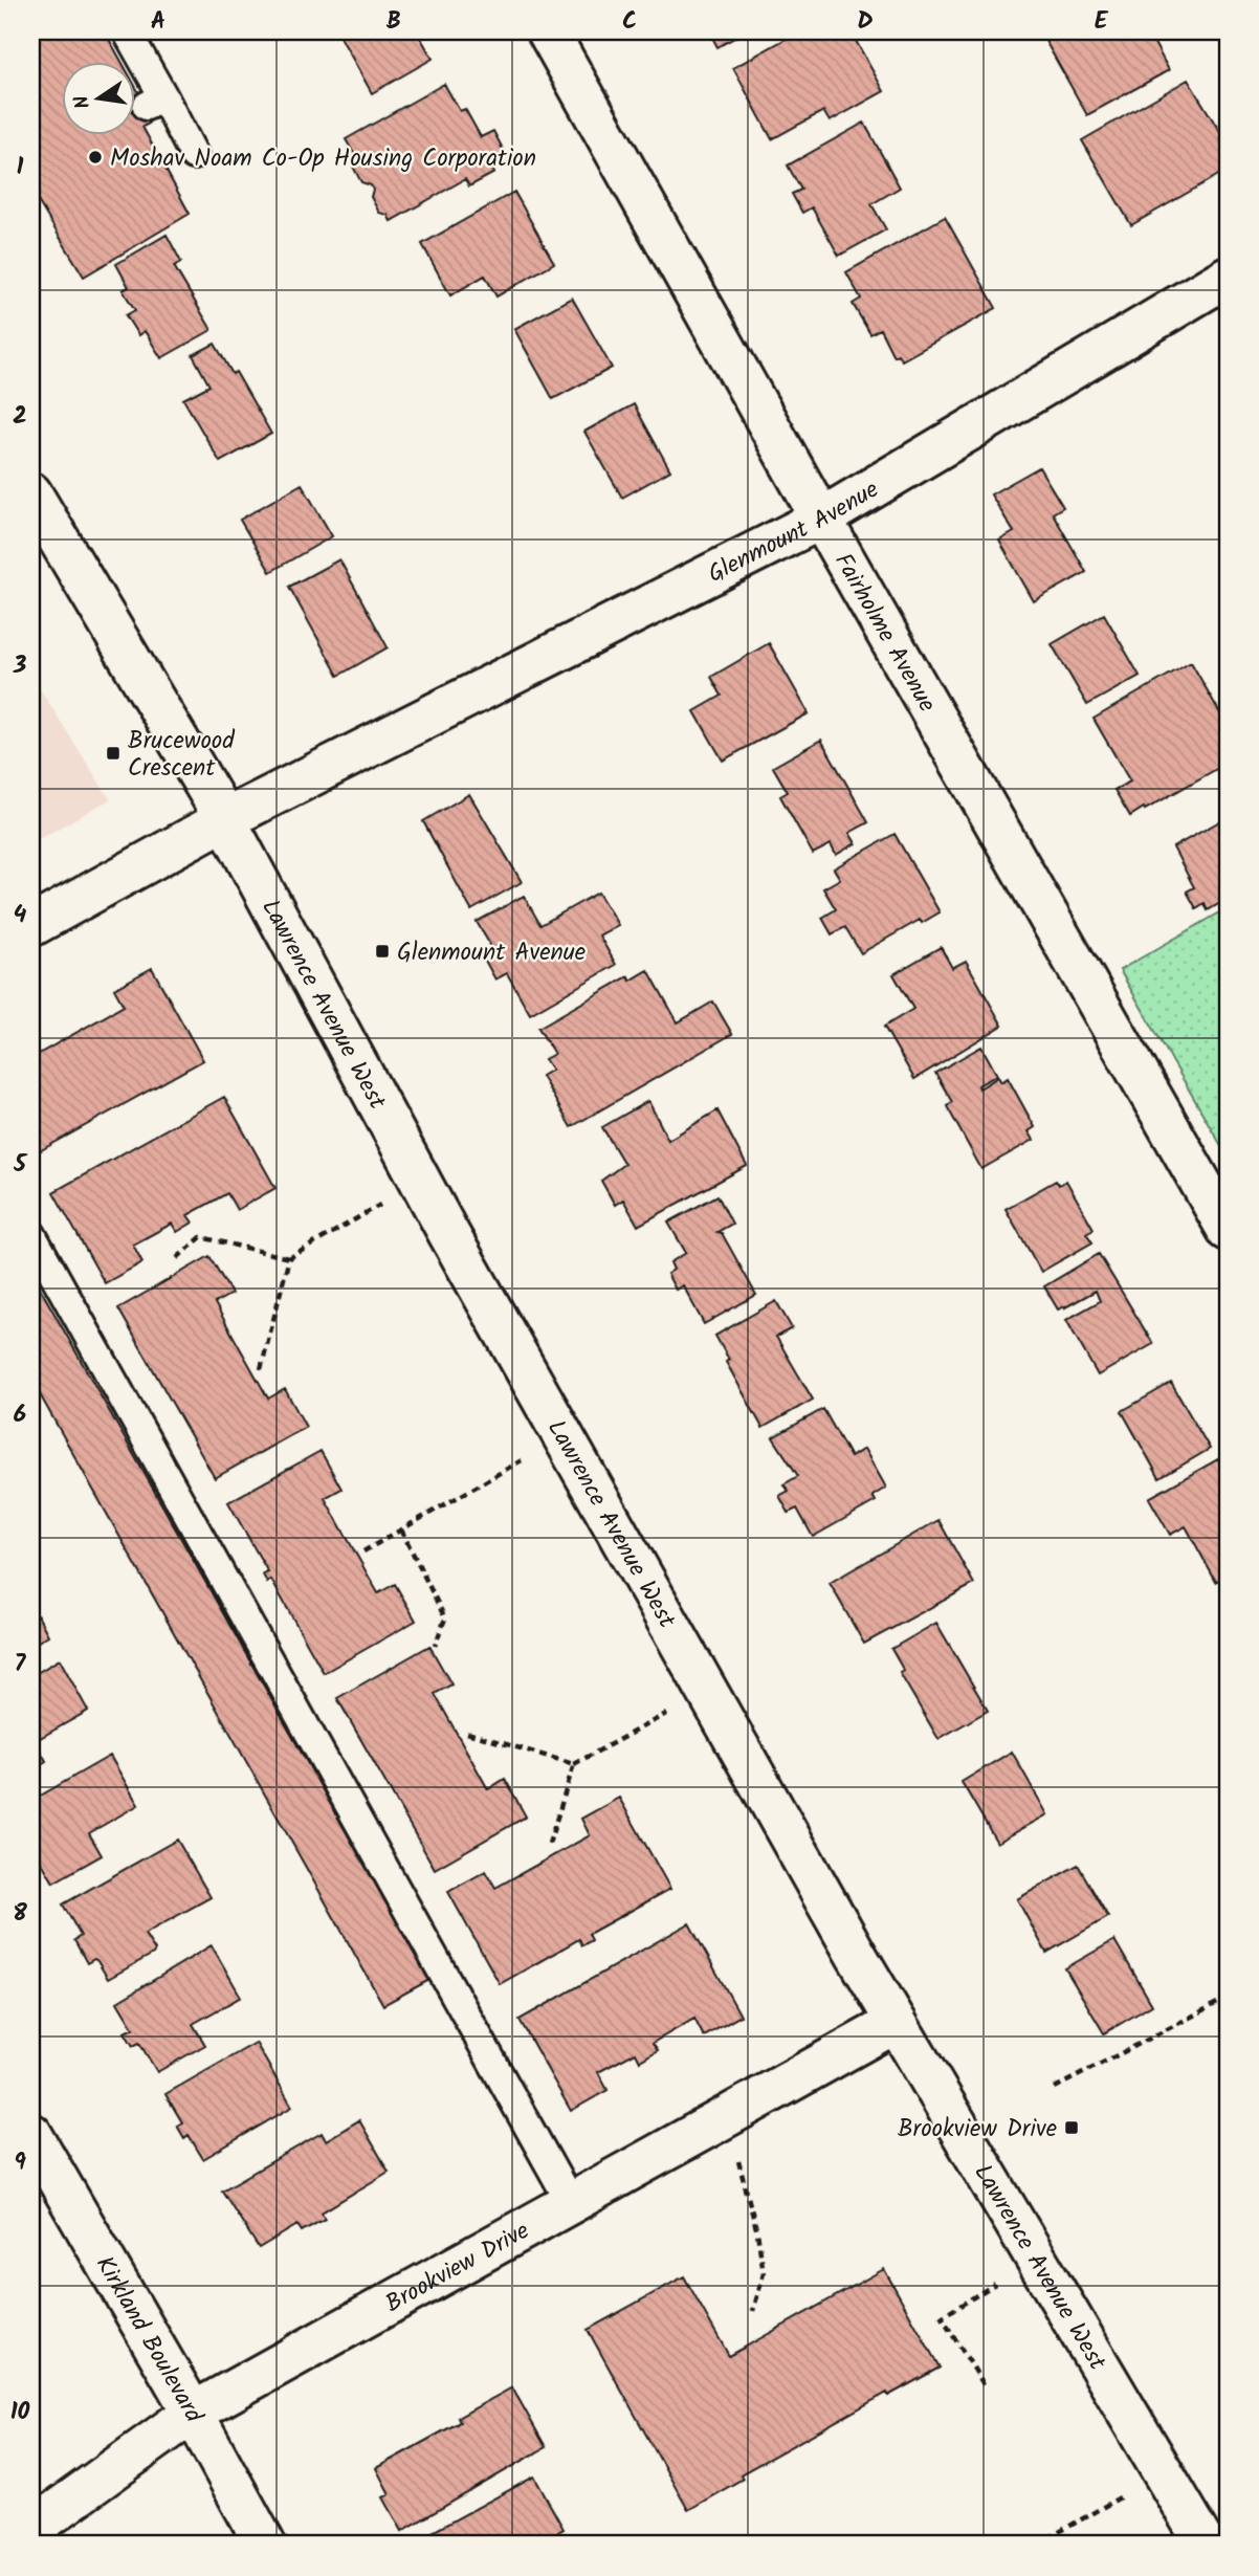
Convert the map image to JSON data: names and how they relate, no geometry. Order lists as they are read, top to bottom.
{
  "streets": {
    "street": [
      "Glenmount Avenue",
      "Fairholme Avenue",
      "Lawrence Avenue West",
      "Brookview Drive",
      "Kirkland Boulevard"
    ]
  },
  "crossings": [
    ["Glenmount Avenue", "Fairholme Avenue"],
    ["Glenmount Avenue", "Lawrence Avenue West"],
    ["Lawrence Avenue West", "Brookview Drive"],
    ["Brookview Drive", "Kirkland Boulevard"]
  ],
  "places": {
    "other": ["Moshav Noam Co-Op Housing Corporation"],
    "transit": ["Brucewood Crescent", "Glenmount Avenue", "Brookview Drive"]
  },
  "north": "left",
  "grid": {
    "columns": [
      "A",
      "B",
      "C",
      "D",
      "E"
    ],
    "rows": [
      "1",
      "2",
      "3",
      "4",
      "5",
      "6",
      "7",
      "8",
      "9",
      "10"
    ]
  }
}
